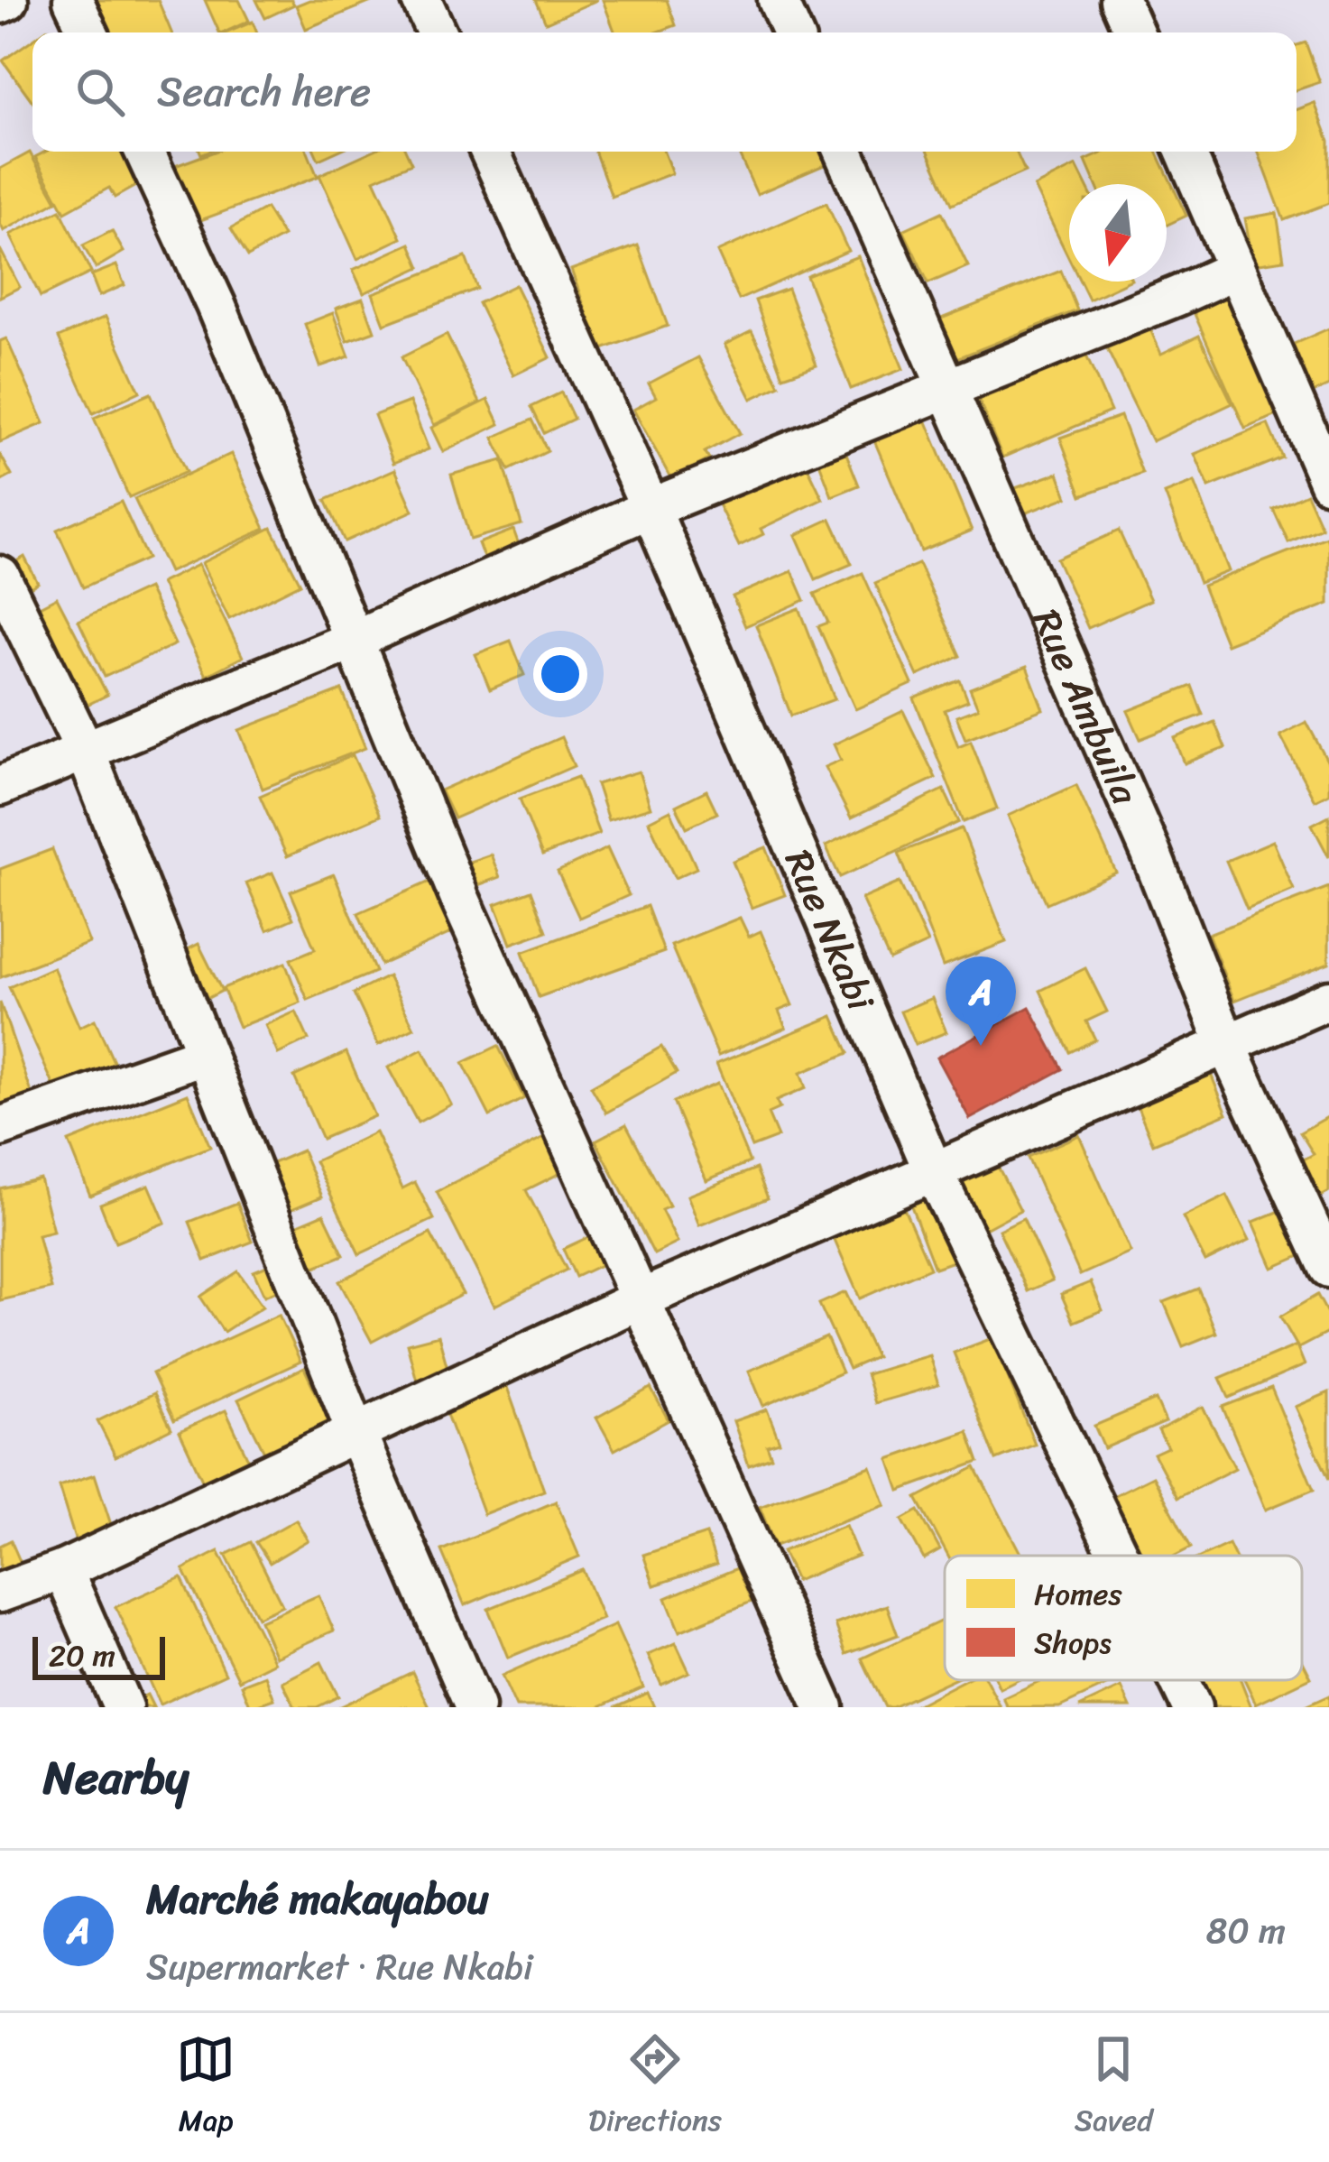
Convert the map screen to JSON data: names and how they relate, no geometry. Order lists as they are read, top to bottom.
{
  "streets": {
    "street": ["Rue Ambuila", "Rue Nkabi"]
  },
  "legend": ["Homes", "Shops"],
  "scale_bar": "20 m",
  "north": "bottom",
  "page": {
    "search": "Search here",
    "pins": "A",
    "scale": "20 m",
    "heading": "Nearby",
    "list": [
      {
        "mark": "A",
        "name": "Marché makayabou",
        "note": "Supermarket · Rue Nkabi",
        "value": "80 m"
      }
    ],
    "nav": ["Map", "Directions", "Saved"]
  }
}
